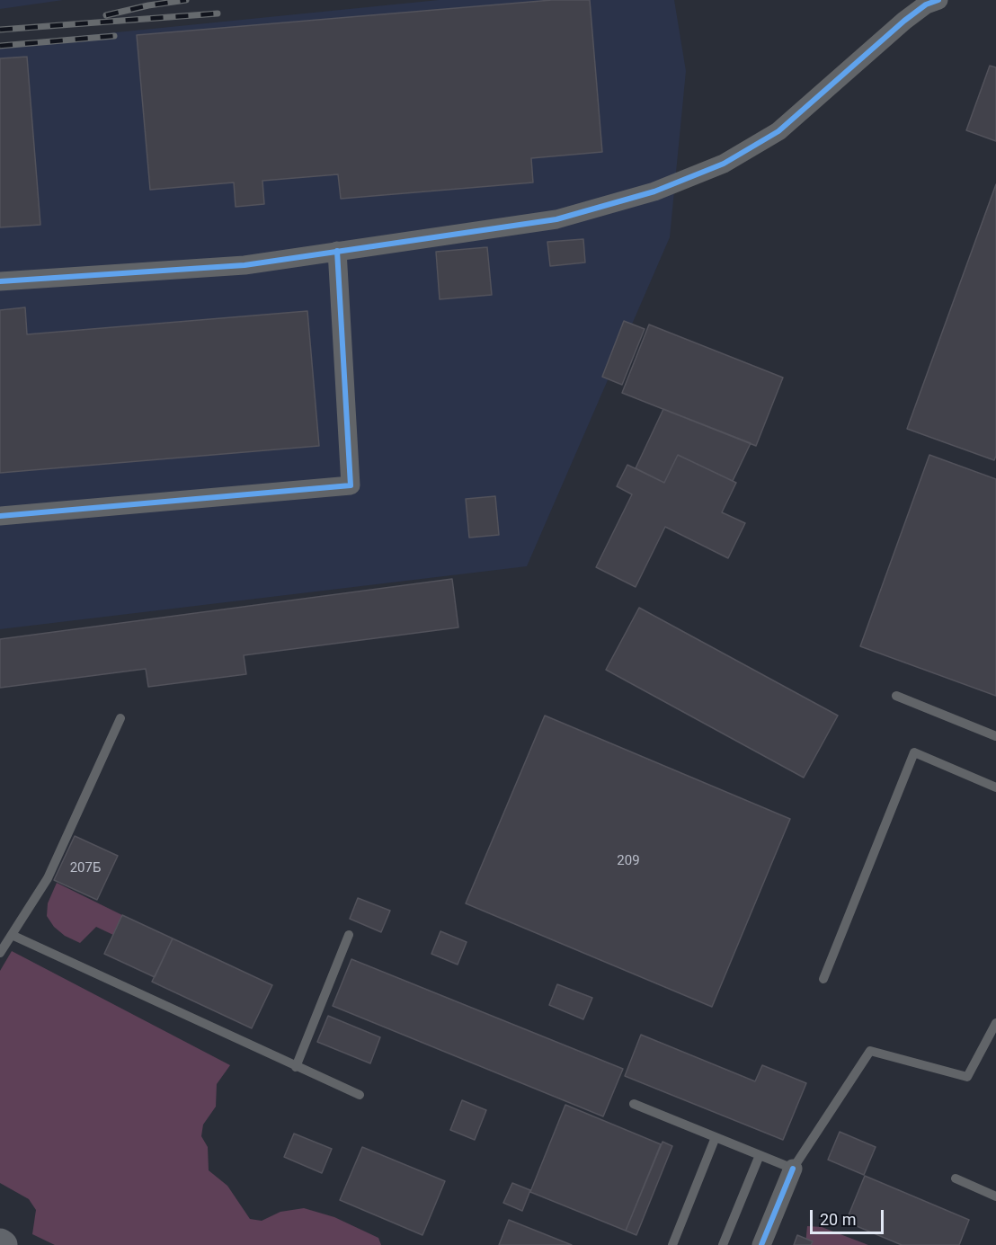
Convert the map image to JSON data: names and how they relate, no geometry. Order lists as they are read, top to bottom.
{
  "house_numbers": ["209", "207Б"],
  "scale_bar": "20 m"
}
